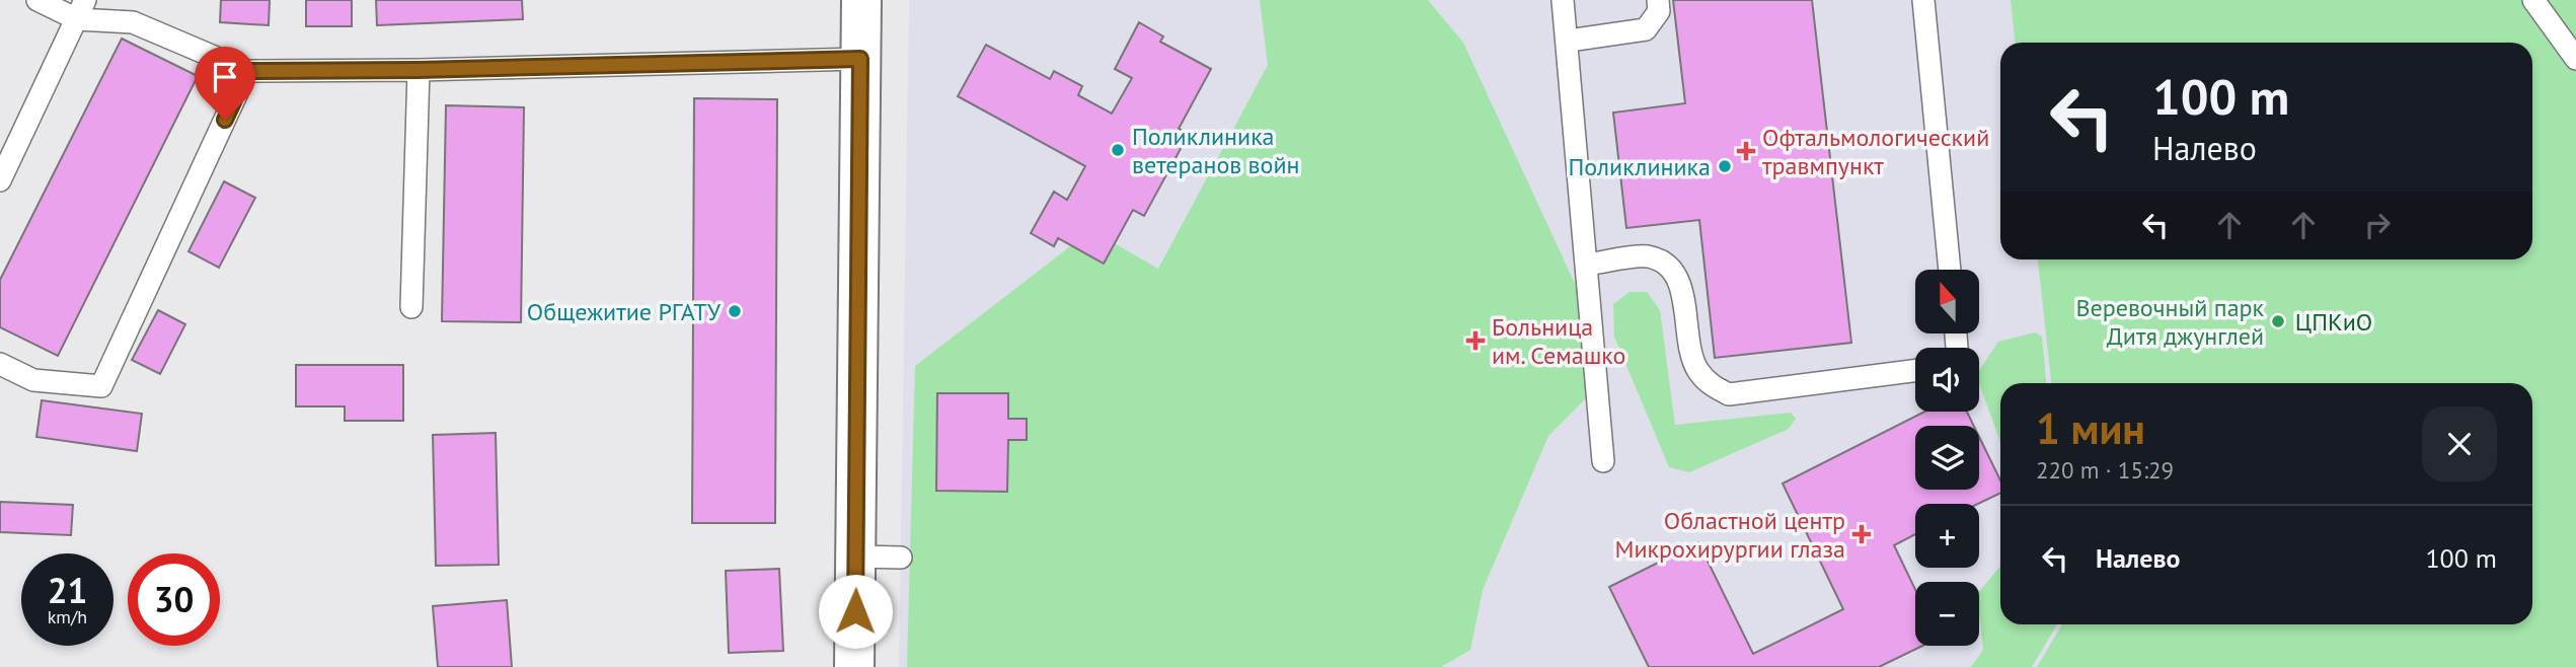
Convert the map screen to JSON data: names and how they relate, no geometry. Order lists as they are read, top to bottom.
{
  "parks": ["ЦПКиО"],
  "places": {
    "other": [
      "Поликлиника ветеранов войн",
      "Поликлиника",
      "Общежитие РГАТУ",
      "Веревочный парк Дитя джунглей"
    ],
    "health": ["Офтальмологический травмпункт", "Больница им. Семашко", "Областной центр Микрохирургии глаза"]
  },
  "north": "top",
  "page": {
    "turn": ["100 m", "Налево"],
    "map_buttons": ["+", "−"],
    "heading": ["1 мин", "220 m · 15:29"],
    "list": [
      {
        "name": "Налево",
        "value": "100 m"
      }
    ],
    "speed": "21 km/h",
    "limit": "30"
  }
}
